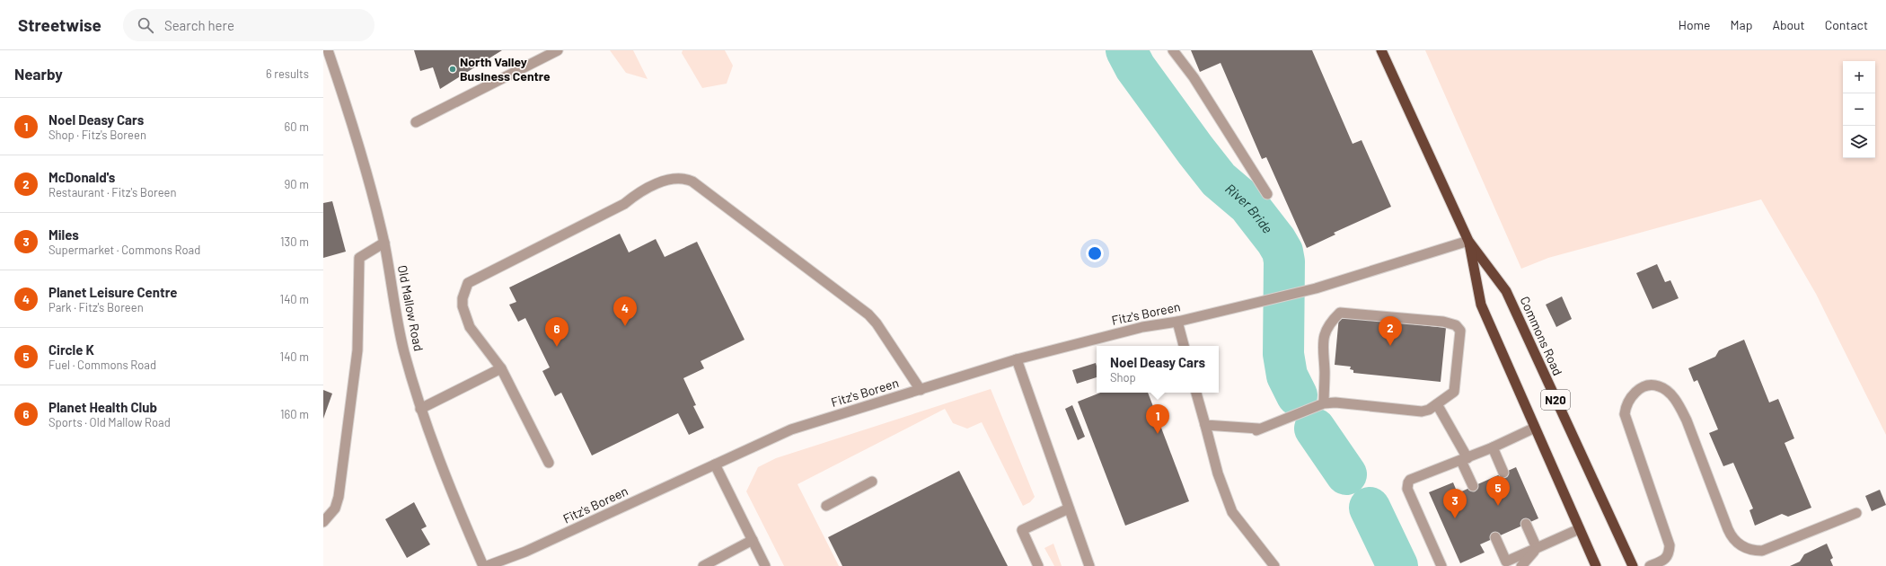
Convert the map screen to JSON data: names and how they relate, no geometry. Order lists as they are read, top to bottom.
{
  "streets": {
    "highway": ["Commons Road", "N20"],
    "street": ["Old Mallow Road", "Fitz's Boreen"]
  },
  "crossings": [
    ["Fitz's Boreen", "Commons Road"]
  ],
  "water": ["River Bride"],
  "places": ["North Valley Business Centre"],
  "page": {
    "header": "Streetwise",
    "search": "Search here",
    "nav": [
      "Home",
      "Map",
      "About",
      "Contact"
    ],
    "heading": ["Nearby", "6 results"],
    "map_buttons": ["+", "−"],
    "list": [
      {
        "mark": "1",
        "name": "Noel Deasy Cars",
        "note": "Shop · Fitz's Boreen",
        "value": "60 m"
      },
      {
        "mark": "2",
        "name": "McDonald's",
        "note": "Restaurant · Fitz's Boreen",
        "value": "90 m"
      },
      {
        "mark": "3",
        "name": "Miles",
        "note": "Supermarket · Commons Road",
        "value": "130 m"
      },
      {
        "mark": "4",
        "name": "Planet Leisure Centre",
        "note": "Park · Fitz's Boreen",
        "value": "140 m"
      },
      {
        "mark": "5",
        "name": "Circle K",
        "note": "Fuel · Commons Road",
        "value": "140 m"
      },
      {
        "mark": "6",
        "name": "Planet Health Club",
        "note": "Sports · Old Mallow Road",
        "value": "160 m"
      }
    ],
    "pins": [
      "4",
      "2",
      "6",
      "1",
      "5",
      "3"
    ],
    "popup": ["Noel Deasy Cars", "Shop"]
  }
}
